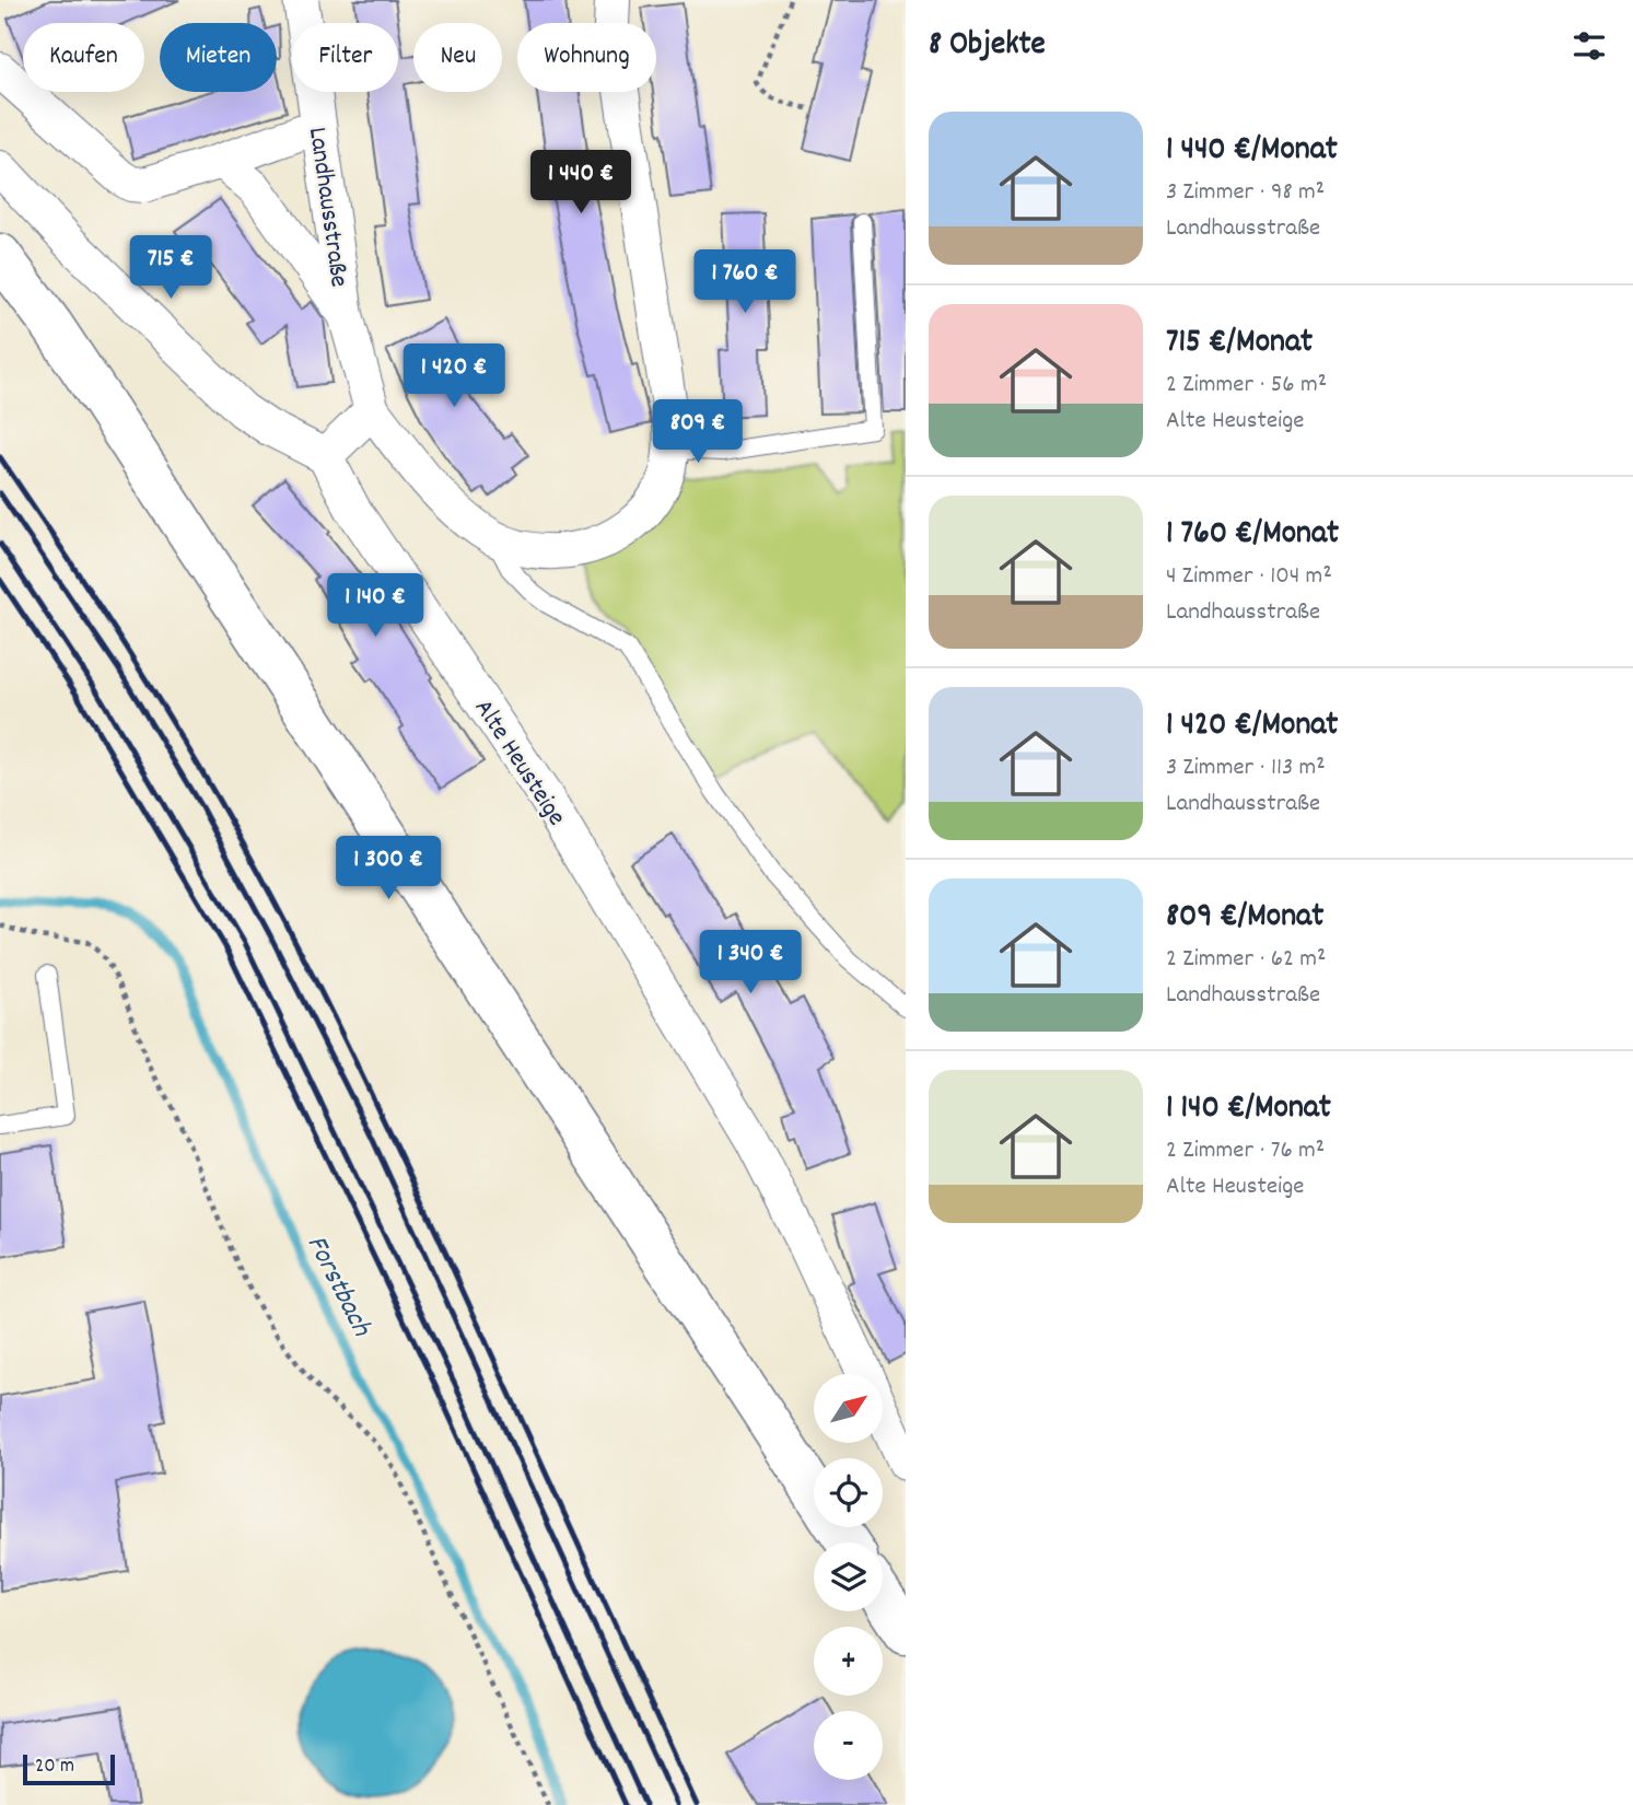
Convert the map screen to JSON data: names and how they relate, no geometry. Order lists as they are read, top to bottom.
{
  "streets": {
    "street": ["Landhausstraße", "Alte Heusteige"]
  },
  "water": ["Forstbach"],
  "scale_bar": "20 m",
  "north": "top right",
  "page": {
    "heading": "8 Objekte",
    "chip": [
      "Kaufen",
      "Mieten",
      "Filter",
      "Neu",
      "Wohnung"
    ],
    "list": [
      {
        "name": "1 440 €/Monat",
        "note": "3 Zimmer · 98 m² · Landhausstraße"
      },
      {
        "name": "715 €/Monat",
        "note": "2 Zimmer · 56 m² · Alte Heusteige"
      },
      {
        "name": "1 760 €/Monat",
        "note": "4 Zimmer · 104 m² · Landhausstraße"
      },
      {
        "name": "1 420 €/Monat",
        "note": "3 Zimmer · 113 m² · Landhausstraße"
      },
      {
        "name": "809 €/Monat",
        "note": "2 Zimmer · 62 m² · Landhausstraße"
      },
      {
        "name": "1 140 €/Monat",
        "note": "2 Zimmer · 76 m² · Alte Heusteige"
      }
    ],
    "price": [
      "1 440 €",
      "715 €",
      "1 760 €",
      "1 420 €",
      "809 €",
      "1 140 €",
      "1 300 €",
      "1 340 €"
    ],
    "map_buttons": ["+", "−"],
    "scale": "20 m"
  }
}
